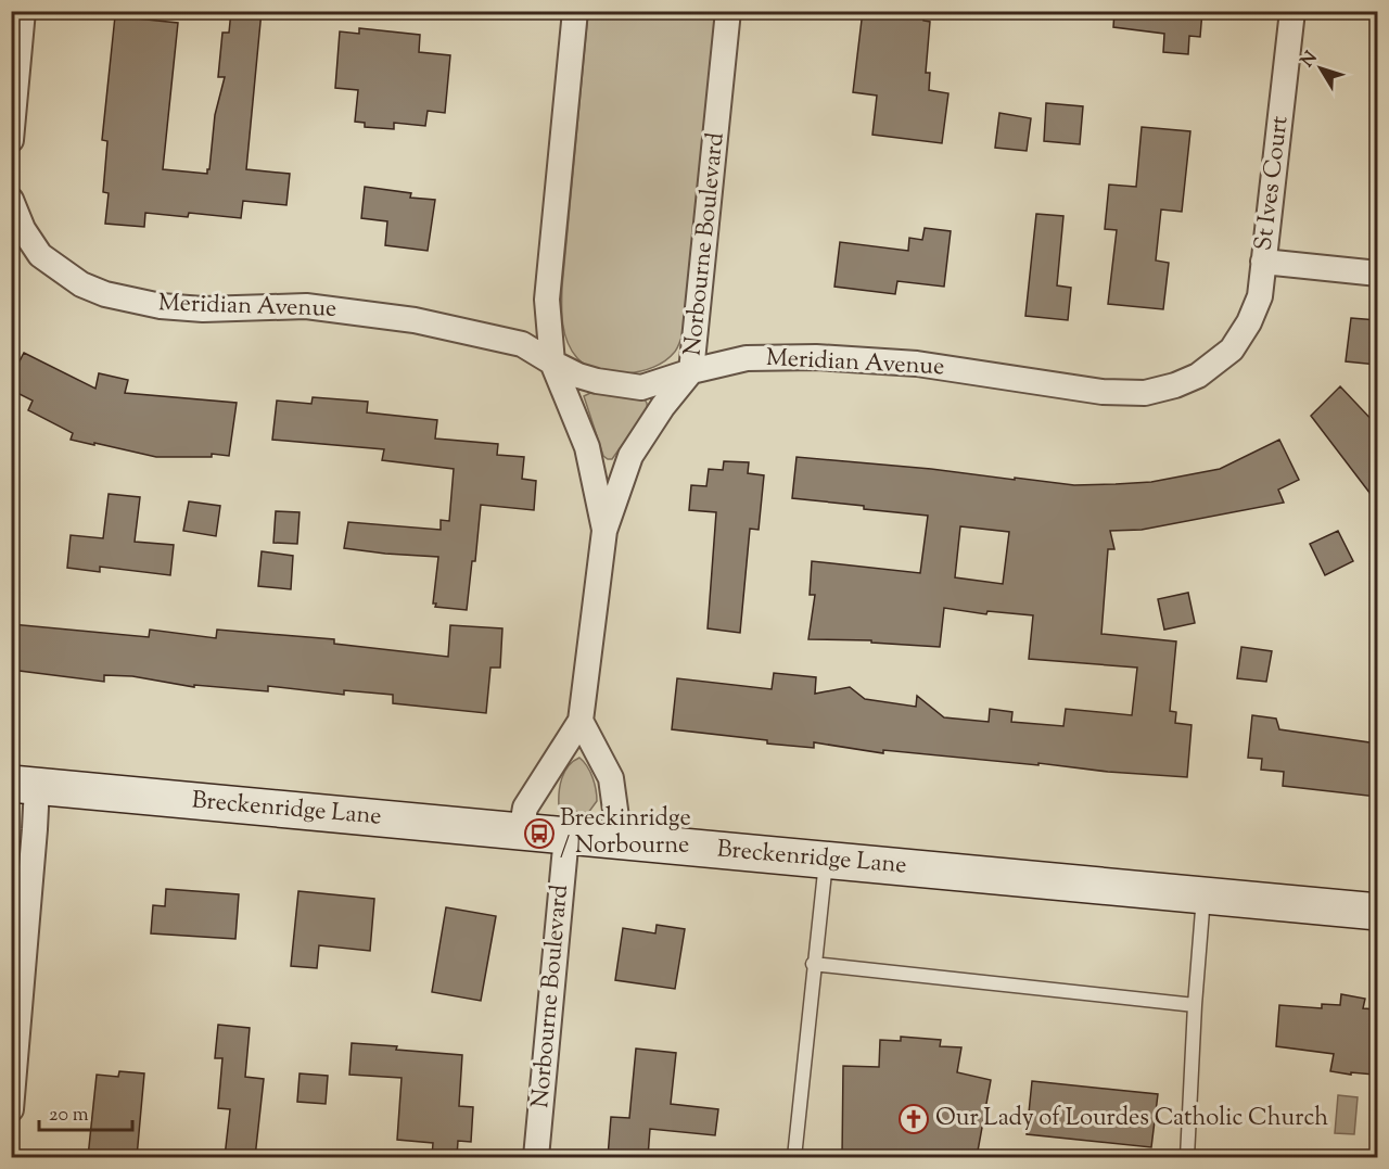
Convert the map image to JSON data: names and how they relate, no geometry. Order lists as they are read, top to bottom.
{
  "streets": {
    "main road": ["Breckenridge Lane"],
    "street": ["St Ives Court", "Norbourne Boulevard", "Meridian Avenue"]
  },
  "crossings": [
    ["St Ives Court", "Meridian Avenue"],
    ["Norbourne Boulevard", "Meridian Avenue"],
    ["Norbourne Boulevard", "Breckenridge Lane"]
  ],
  "places": {
    "bus stop": ["Breckinridge / Norbourne"],
    "church": ["Our Lady of Lourdes Catholic Church"]
  },
  "scale_bar": "20 m",
  "north": "top left"
}
